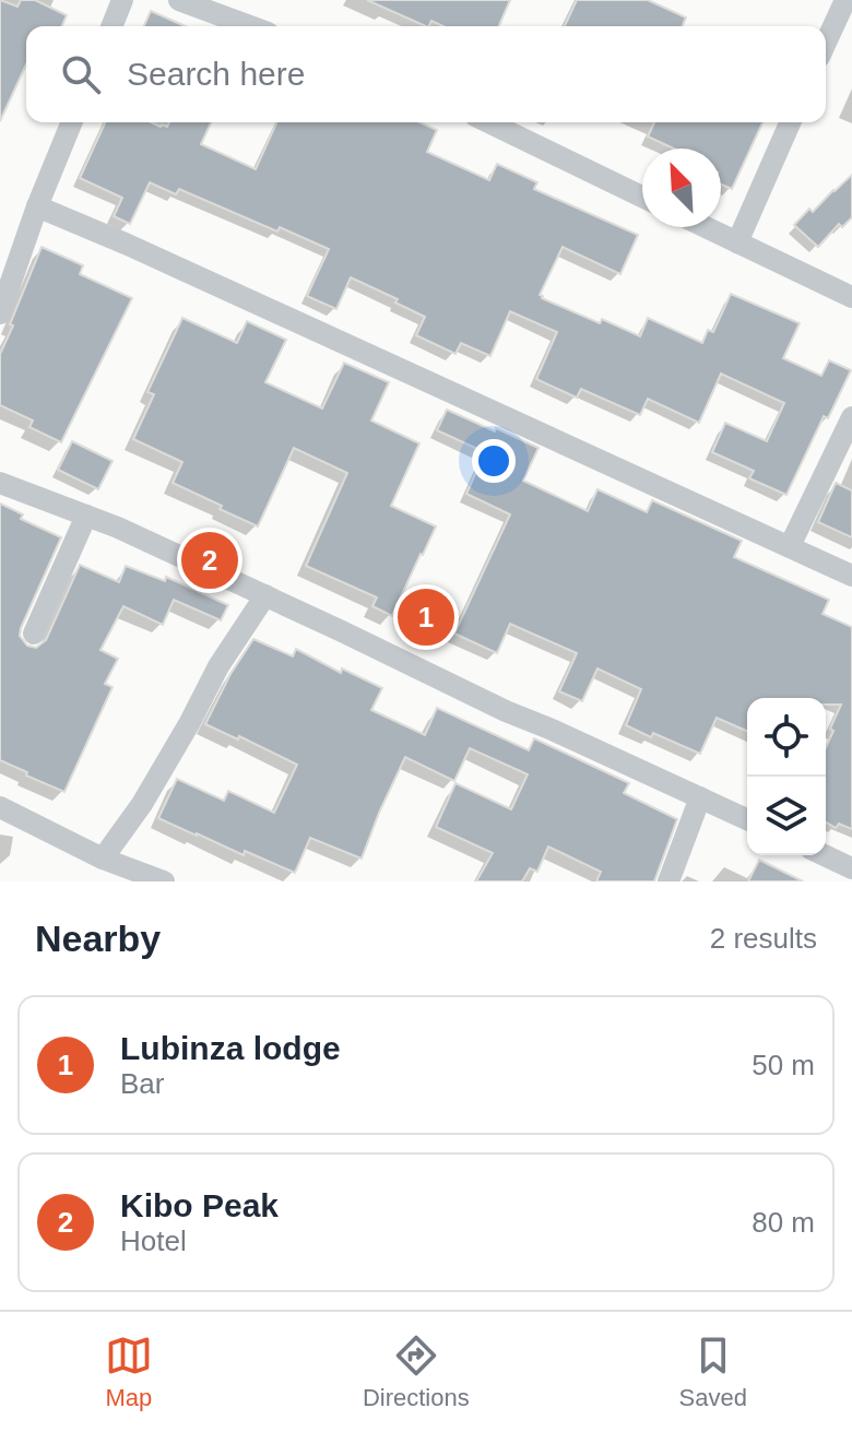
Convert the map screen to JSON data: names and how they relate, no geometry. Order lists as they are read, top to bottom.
{
  "north": "top left",
  "page": {
    "search": "Search here",
    "pins": ["2", "1"],
    "heading": ["Nearby", "2 results"],
    "list": [
      {
        "mark": "1",
        "name": "Lubinza lodge",
        "note": "Bar",
        "value": "50 m"
      },
      {
        "mark": "2",
        "name": "Kibo Peak",
        "note": "Hotel",
        "value": "80 m"
      }
    ],
    "nav": ["Map", "Directions", "Saved"]
  }
}
